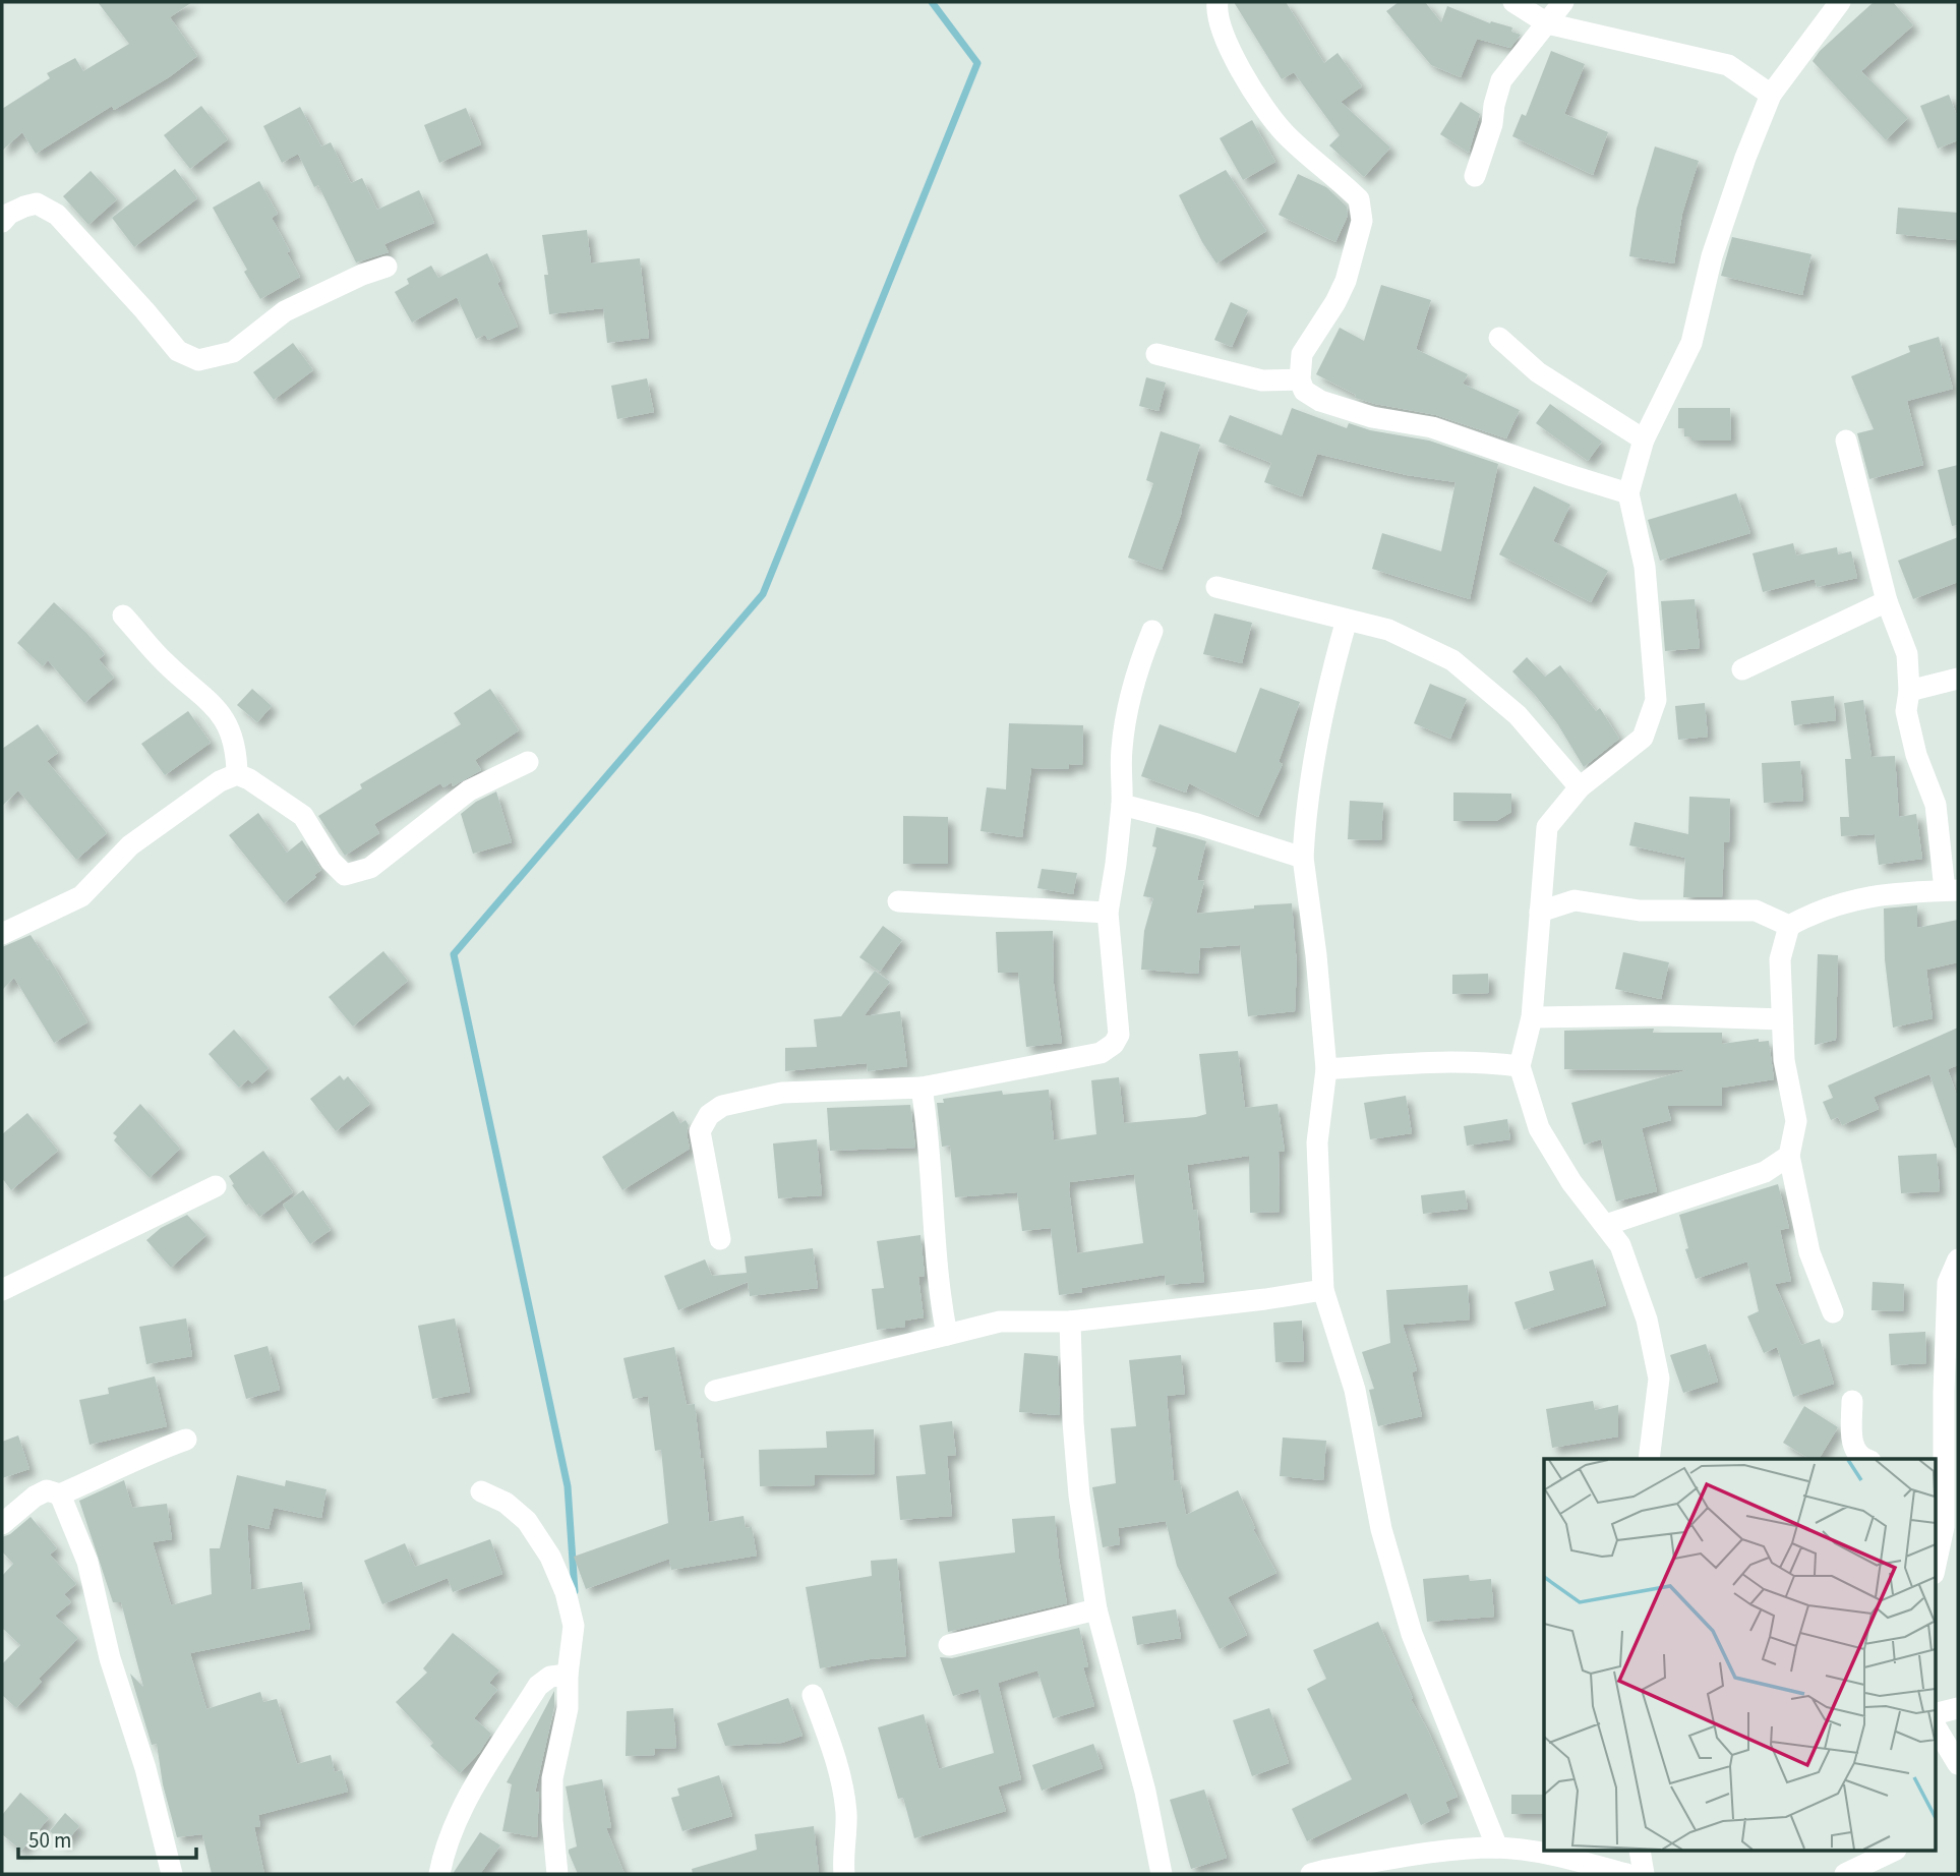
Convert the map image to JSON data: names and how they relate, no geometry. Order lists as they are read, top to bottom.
{
  "scale_bar": "50 m"
}
